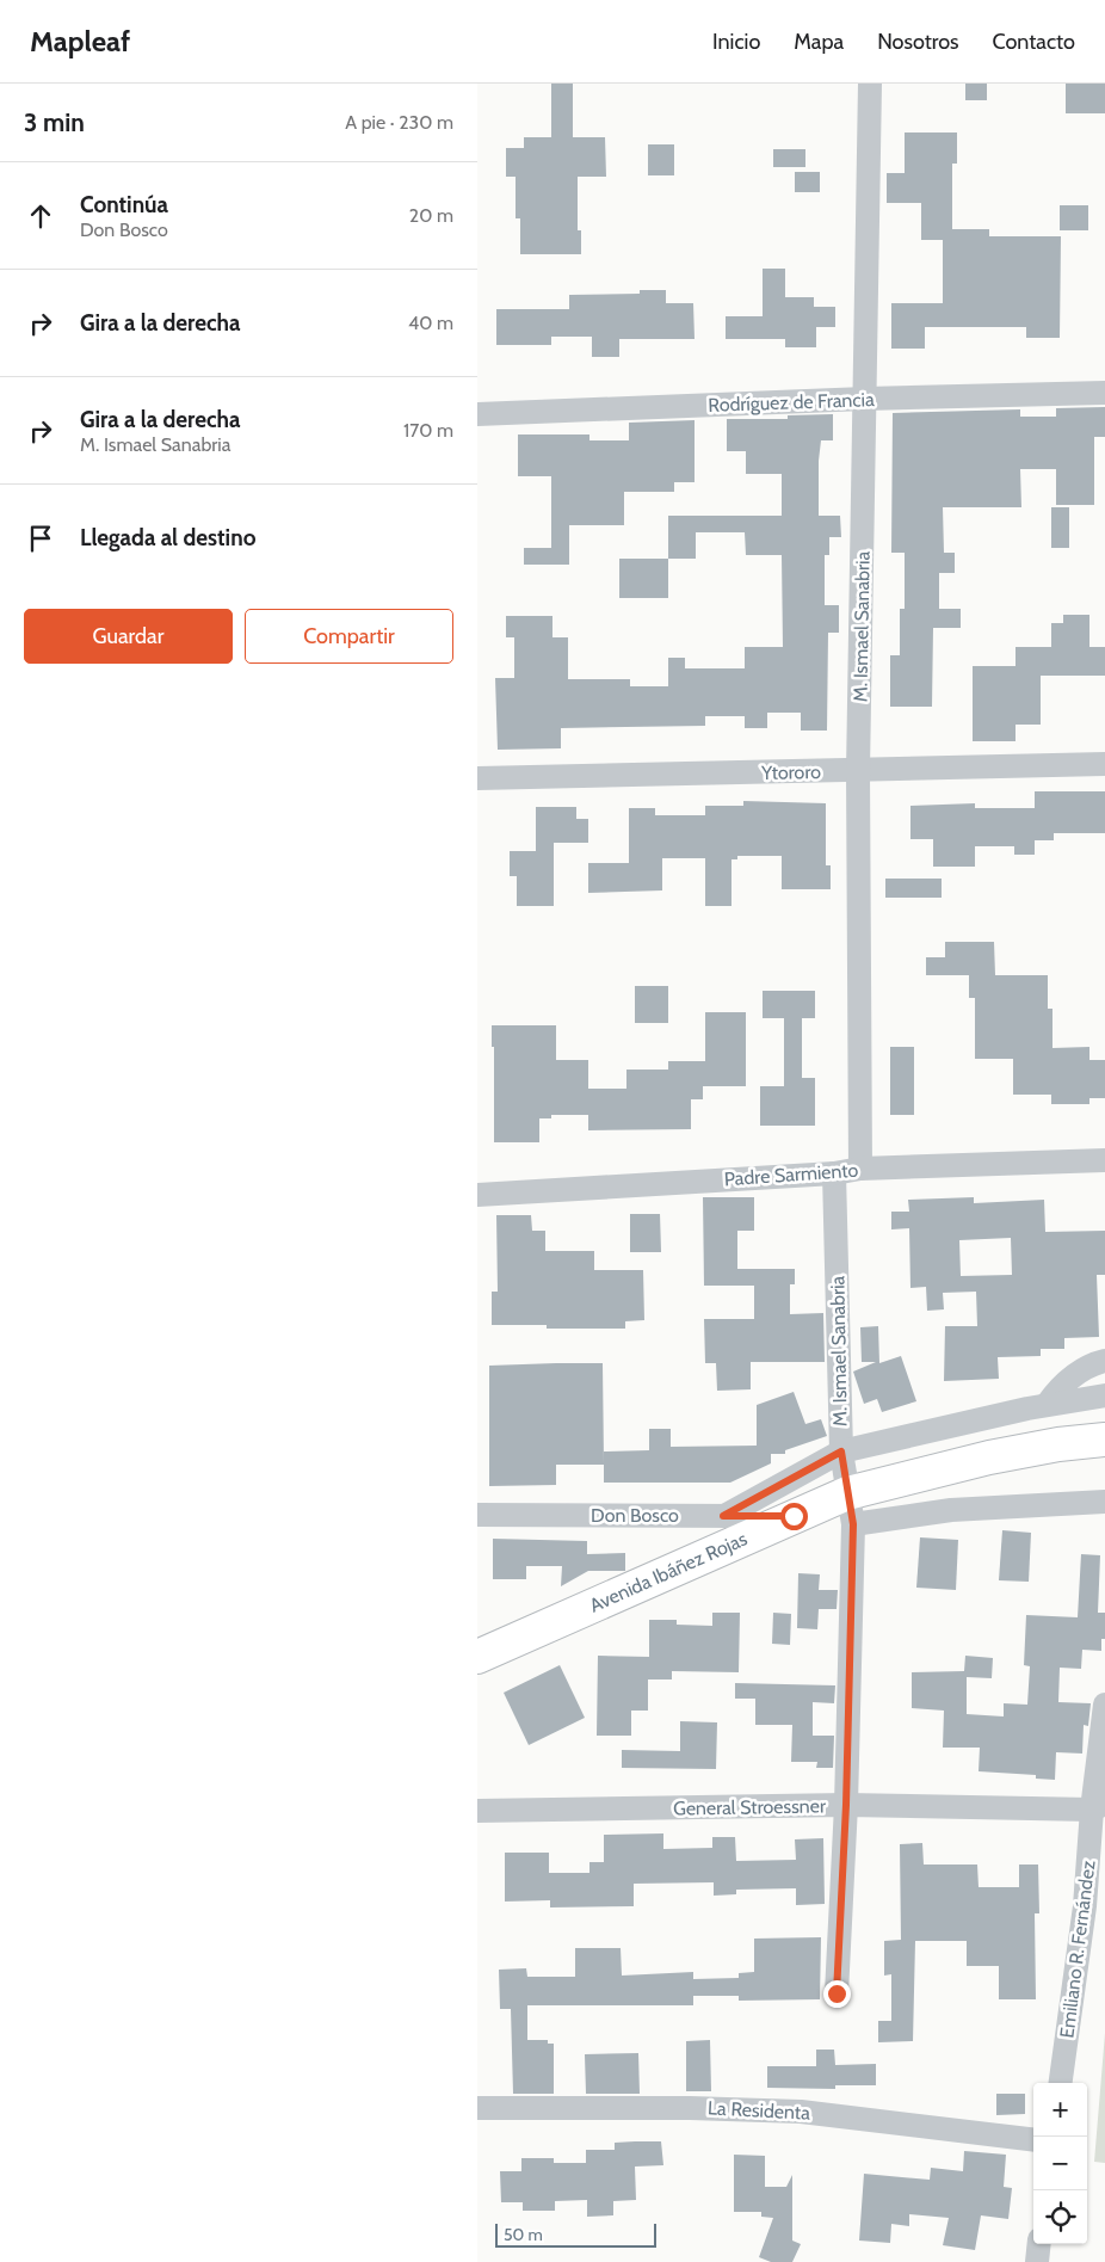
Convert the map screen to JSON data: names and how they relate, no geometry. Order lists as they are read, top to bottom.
{
  "streets": {
    "highway": ["Avenida Ibáñez Rojas"],
    "street": [
      "Rodríguez de Francia",
      "M. Ismael Sanabria",
      "Ytororo",
      "Padre Sarmiento",
      "Don Bosco",
      "General Stroessner",
      "Emiliano R. Fernández",
      "La Residenta"
    ]
  },
  "crossings": [
    ["Rodríguez de Francia", "M. Ismael Sanabria"],
    ["M. Ismael Sanabria", "Ytororo"],
    ["M. Ismael Sanabria", "Padre Sarmiento"],
    ["M. Ismael Sanabria", "Avenida Ibáñez Rojas"],
    ["M. Ismael Sanabria", "General Stroessner"],
    ["Don Bosco", "Avenida Ibáñez Rojas"],
    ["General Stroessner", "Emiliano R. Fernández"]
  ],
  "scale_bar": "50 m",
  "page": {
    "header": "Mapleaf",
    "nav": [
      "Inicio",
      "Mapa",
      "Nosotros",
      "Contacto"
    ],
    "heading": ["3 min", "A pie · 230 m"],
    "list": [
      ["Continúa", "Don Bosco", "20 m"],
      ["Gira a la derecha", "40 m"],
      ["Gira a la derecha", "M. Ismael Sanabria", "170 m"],
      "Llegada al destino"
    ],
    "buttons": ["Guardar", "Compartir"],
    "map_buttons": ["+", "−"],
    "scale": "50 m"
  }
}
